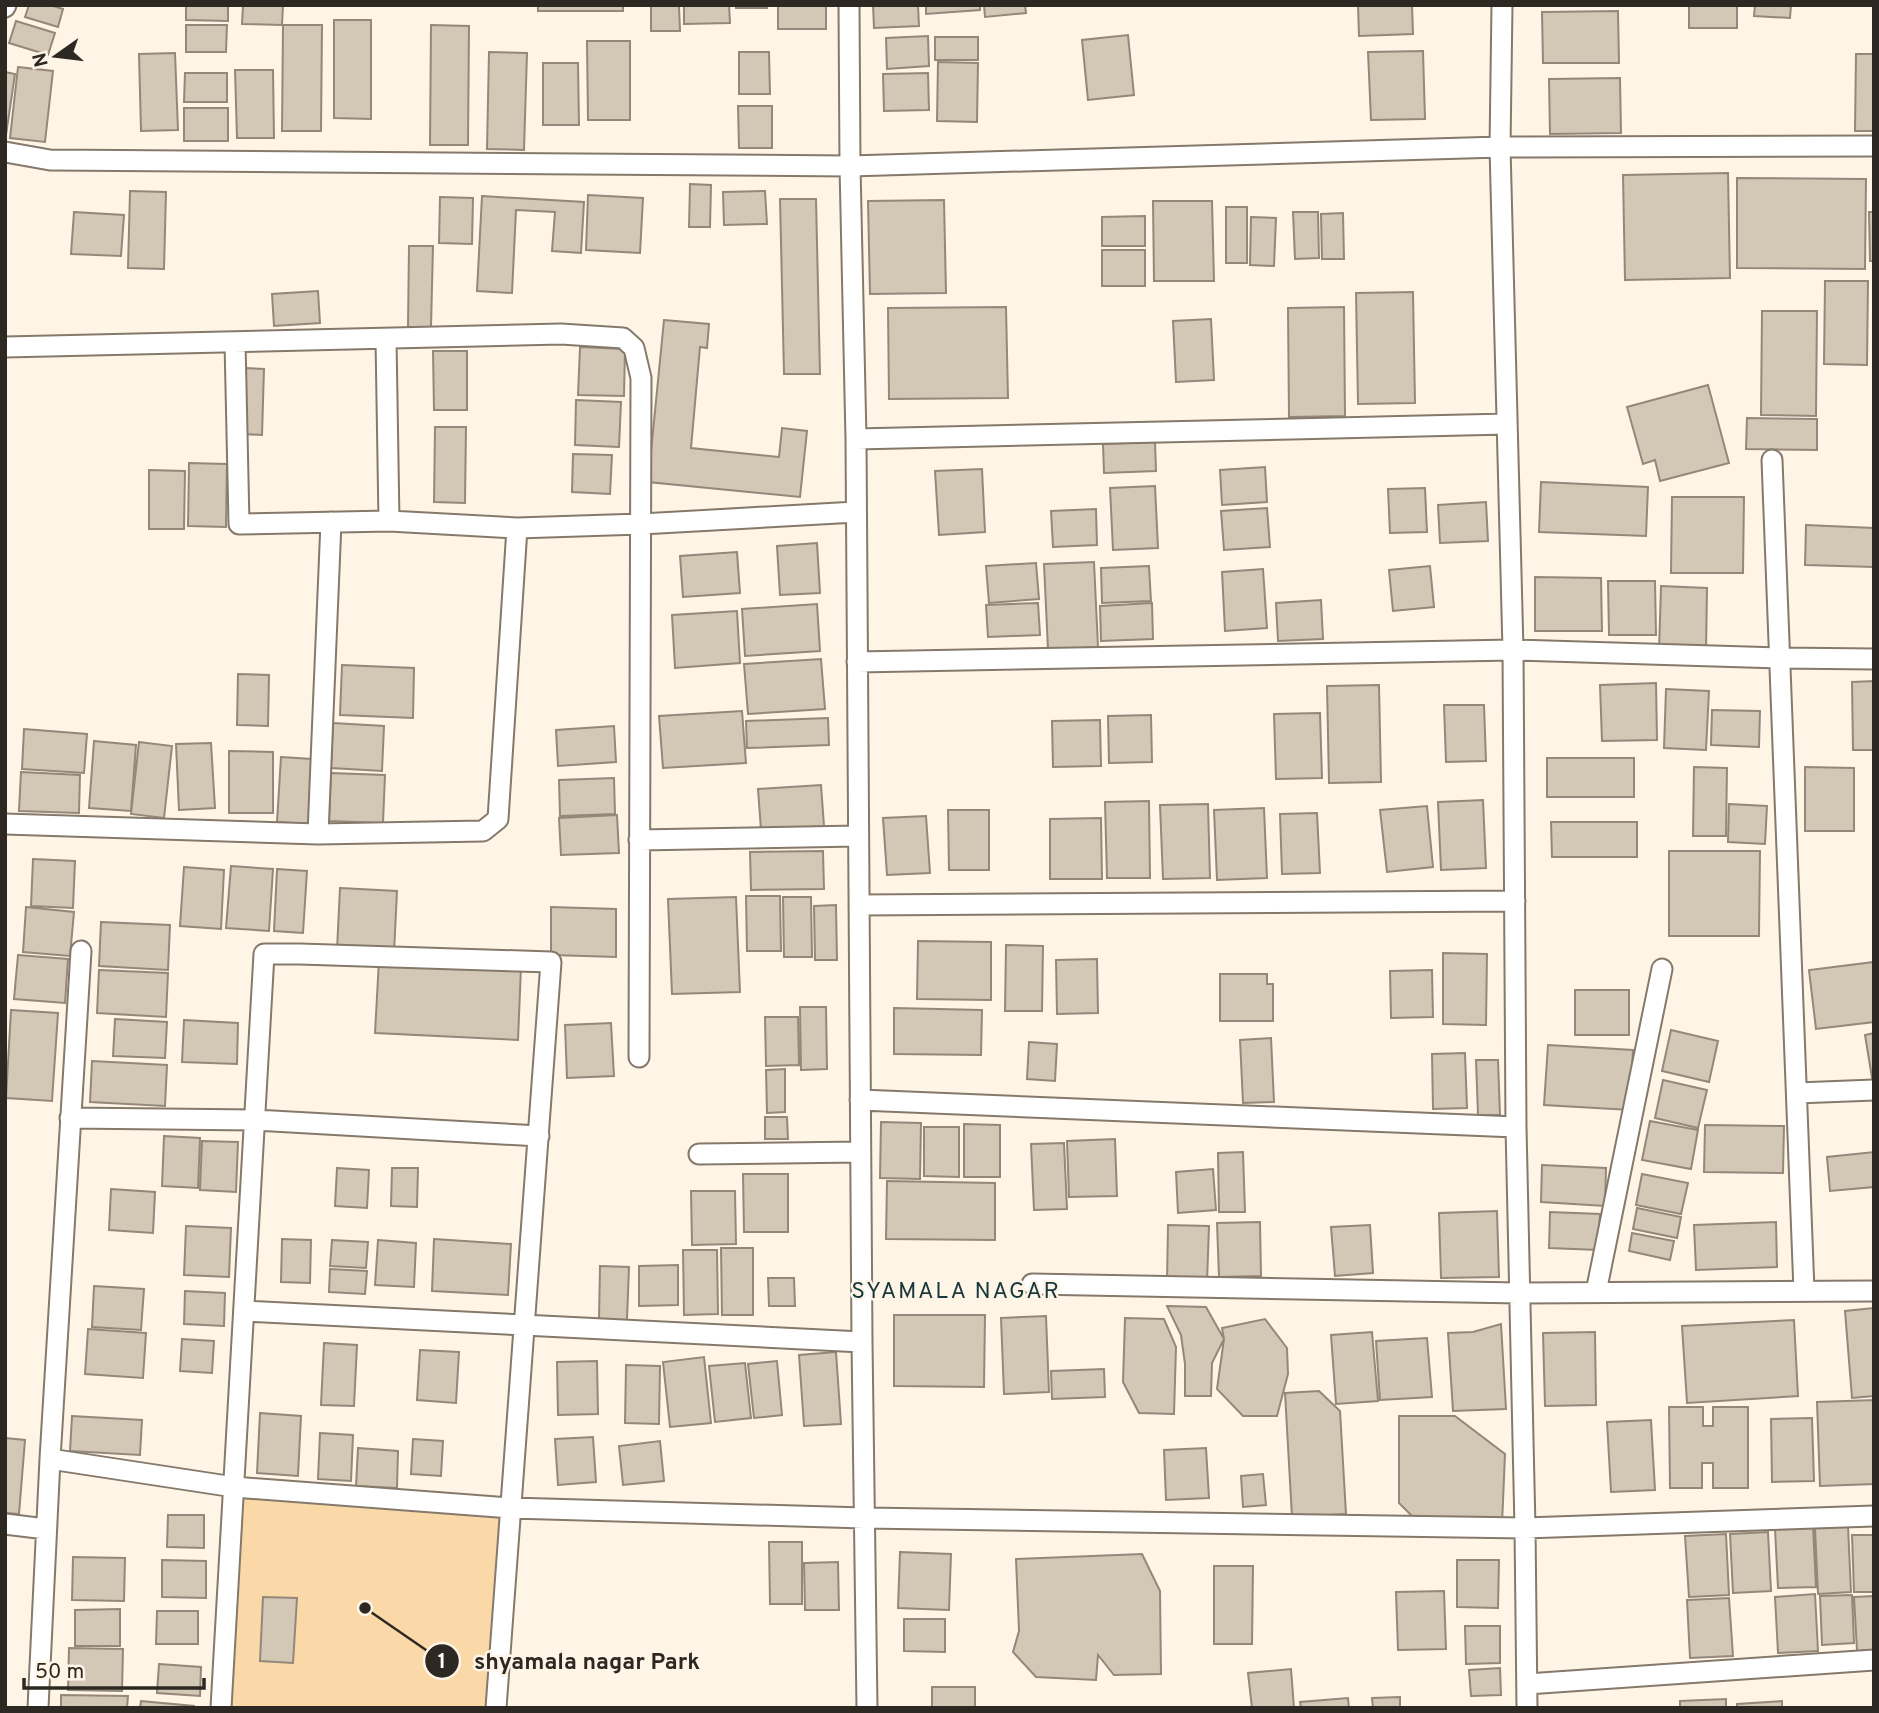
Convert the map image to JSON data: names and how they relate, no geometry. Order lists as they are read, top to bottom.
{
  "districts": ["SYAMALA NAGAR"],
  "places": ["shyamala nagar Park"],
  "scale_bar": "50 m",
  "north": "left"
}
